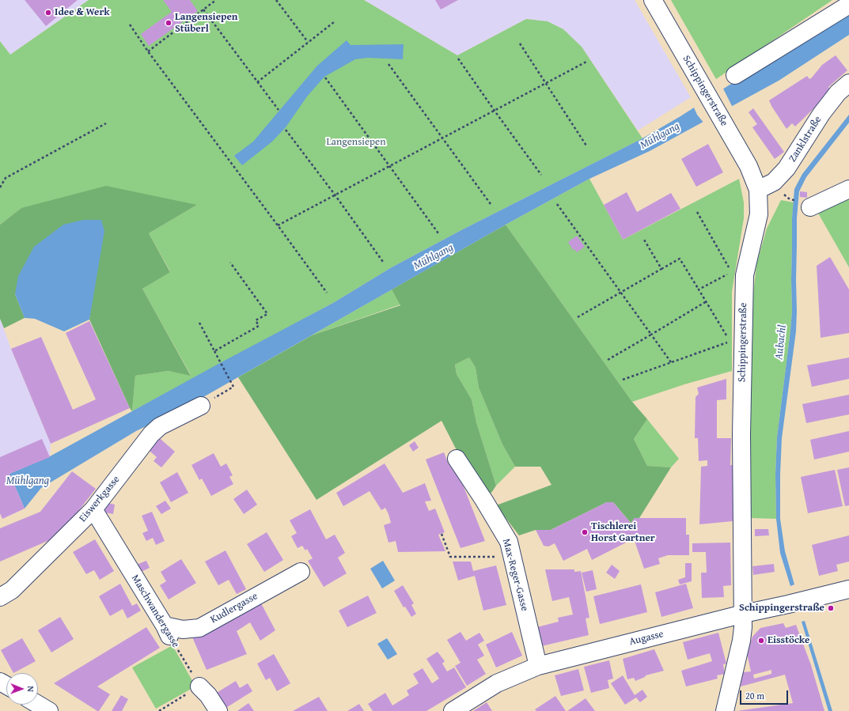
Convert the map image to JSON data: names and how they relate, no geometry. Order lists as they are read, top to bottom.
{
  "streets": {
    "street": [
      "Schippingerstraße",
      "Zanklstraße",
      "Eiswerkgasse",
      "Max-Reger-Gasse",
      "Kudlergasse",
      "Maschwandergasse",
      "Augasse"
    ]
  },
  "crossings": [
    ["Schippingerstraße", "Zanklstraße"],
    ["Schippingerstraße", "Augasse"],
    ["Eiswerkgasse", "Maschwandergasse"],
    ["Max-Reger-Gasse", "Augasse"],
    ["Kudlergasse", "Maschwandergasse"]
  ],
  "water": ["Mühlgang", "Aubachl"],
  "parks": ["Langensiepen"],
  "places": [
    "Idee & Werk",
    "Langensiepen Stüberl",
    "Tischlerei Horst Gartner",
    "Schippingerstraße",
    "Eisstöcke"
  ],
  "scale_bar": "20 m",
  "north": "right"
}
